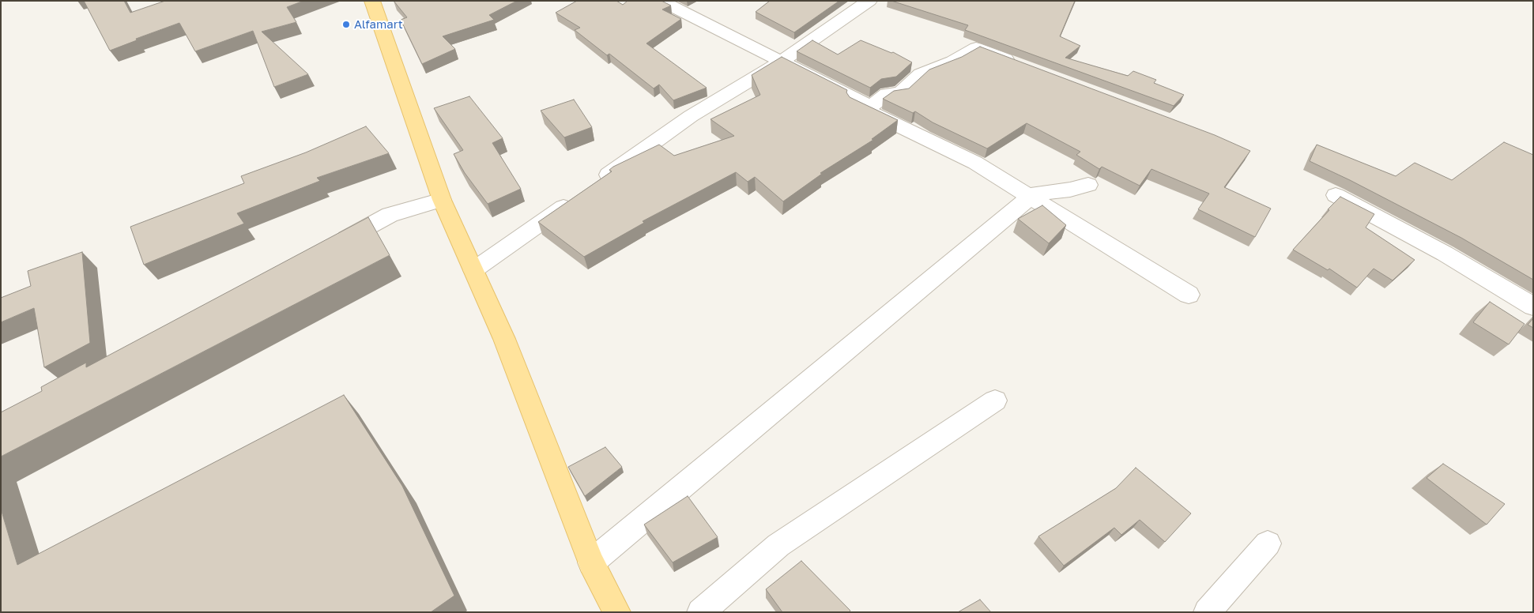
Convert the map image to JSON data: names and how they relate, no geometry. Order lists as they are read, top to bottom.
{
  "places": ["Alfamart"]
}
